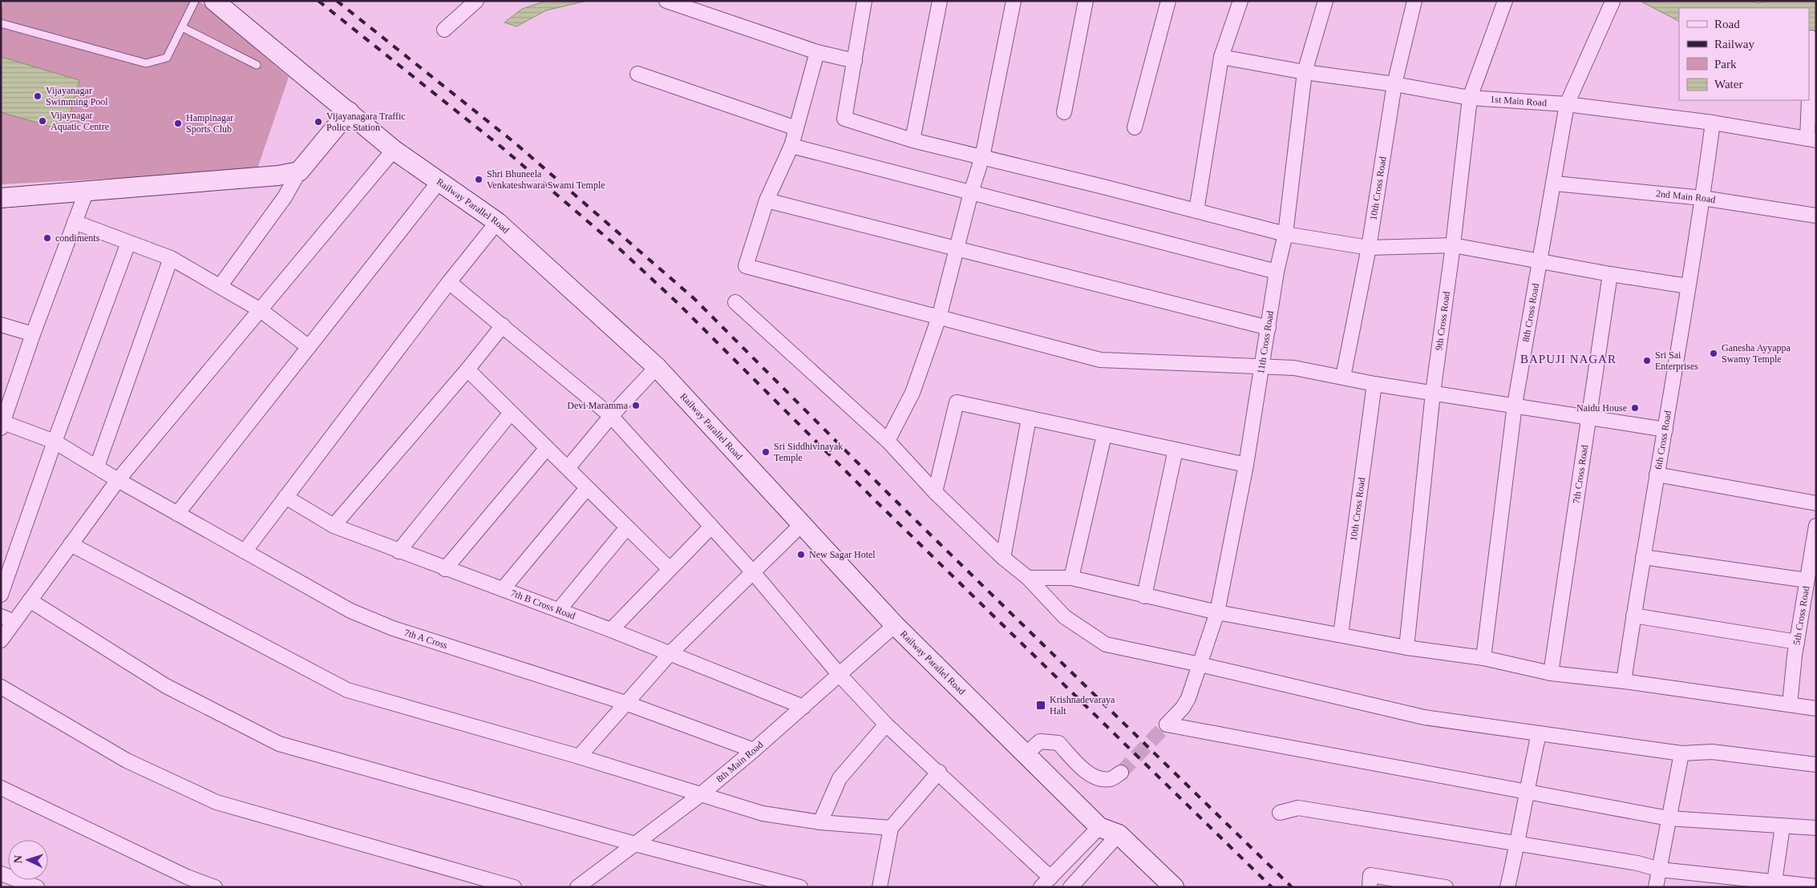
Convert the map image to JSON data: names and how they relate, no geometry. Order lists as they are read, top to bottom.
{
  "streets": {
    "street": [
      "1st Main Road",
      "10th Cross Road",
      "2nd Main Road",
      "Railway Parallel Road",
      "8th Cross Road",
      "9th Cross Road",
      "11th Cross Road",
      "6th Cross Road",
      "7th Cross Road",
      "7th B Cross Road",
      "5th Cross Road",
      "7th A Cross",
      "8th Main Road"
    ]
  },
  "crossings": [
    ["1st Main Road", "10th Cross Road"],
    ["1st Main Road", "8th Cross Road"],
    ["1st Main Road", "9th Cross Road"],
    ["1st Main Road", "11th Cross Road"],
    ["1st Main Road", "6th Cross Road"],
    ["2nd Main Road", "8th Cross Road"],
    ["2nd Main Road", "6th Cross Road"],
    ["Railway Parallel Road", "8th Main Road"],
    ["7th B Cross Road", "8th Main Road"],
    ["7th A Cross", "8th Main Road"]
  ],
  "districts": ["BAPUJI NAGAR"],
  "places": {
    "other": [
      "Vijayanagar Swimming Pool",
      "Vijaynagar Aquatic Centre",
      "Vijayanagara Traffic Police Station",
      "Hampinagar Sports Club",
      "Shri Bhuneela Venkateshwara Swami Temple",
      "condiments",
      "Ganesha Ayyappa Swamy Temple",
      "Sri Sai Enterprises",
      "Devi Maramma",
      "Naidu House",
      "Sri Siddhivinayak Temple",
      "New Sagar Hotel"
    ],
    "transit": ["Krishnadevaraya Halt"]
  },
  "legend": [
    "Road",
    "Railway",
    "Park",
    "Water"
  ],
  "north": "left"
}
